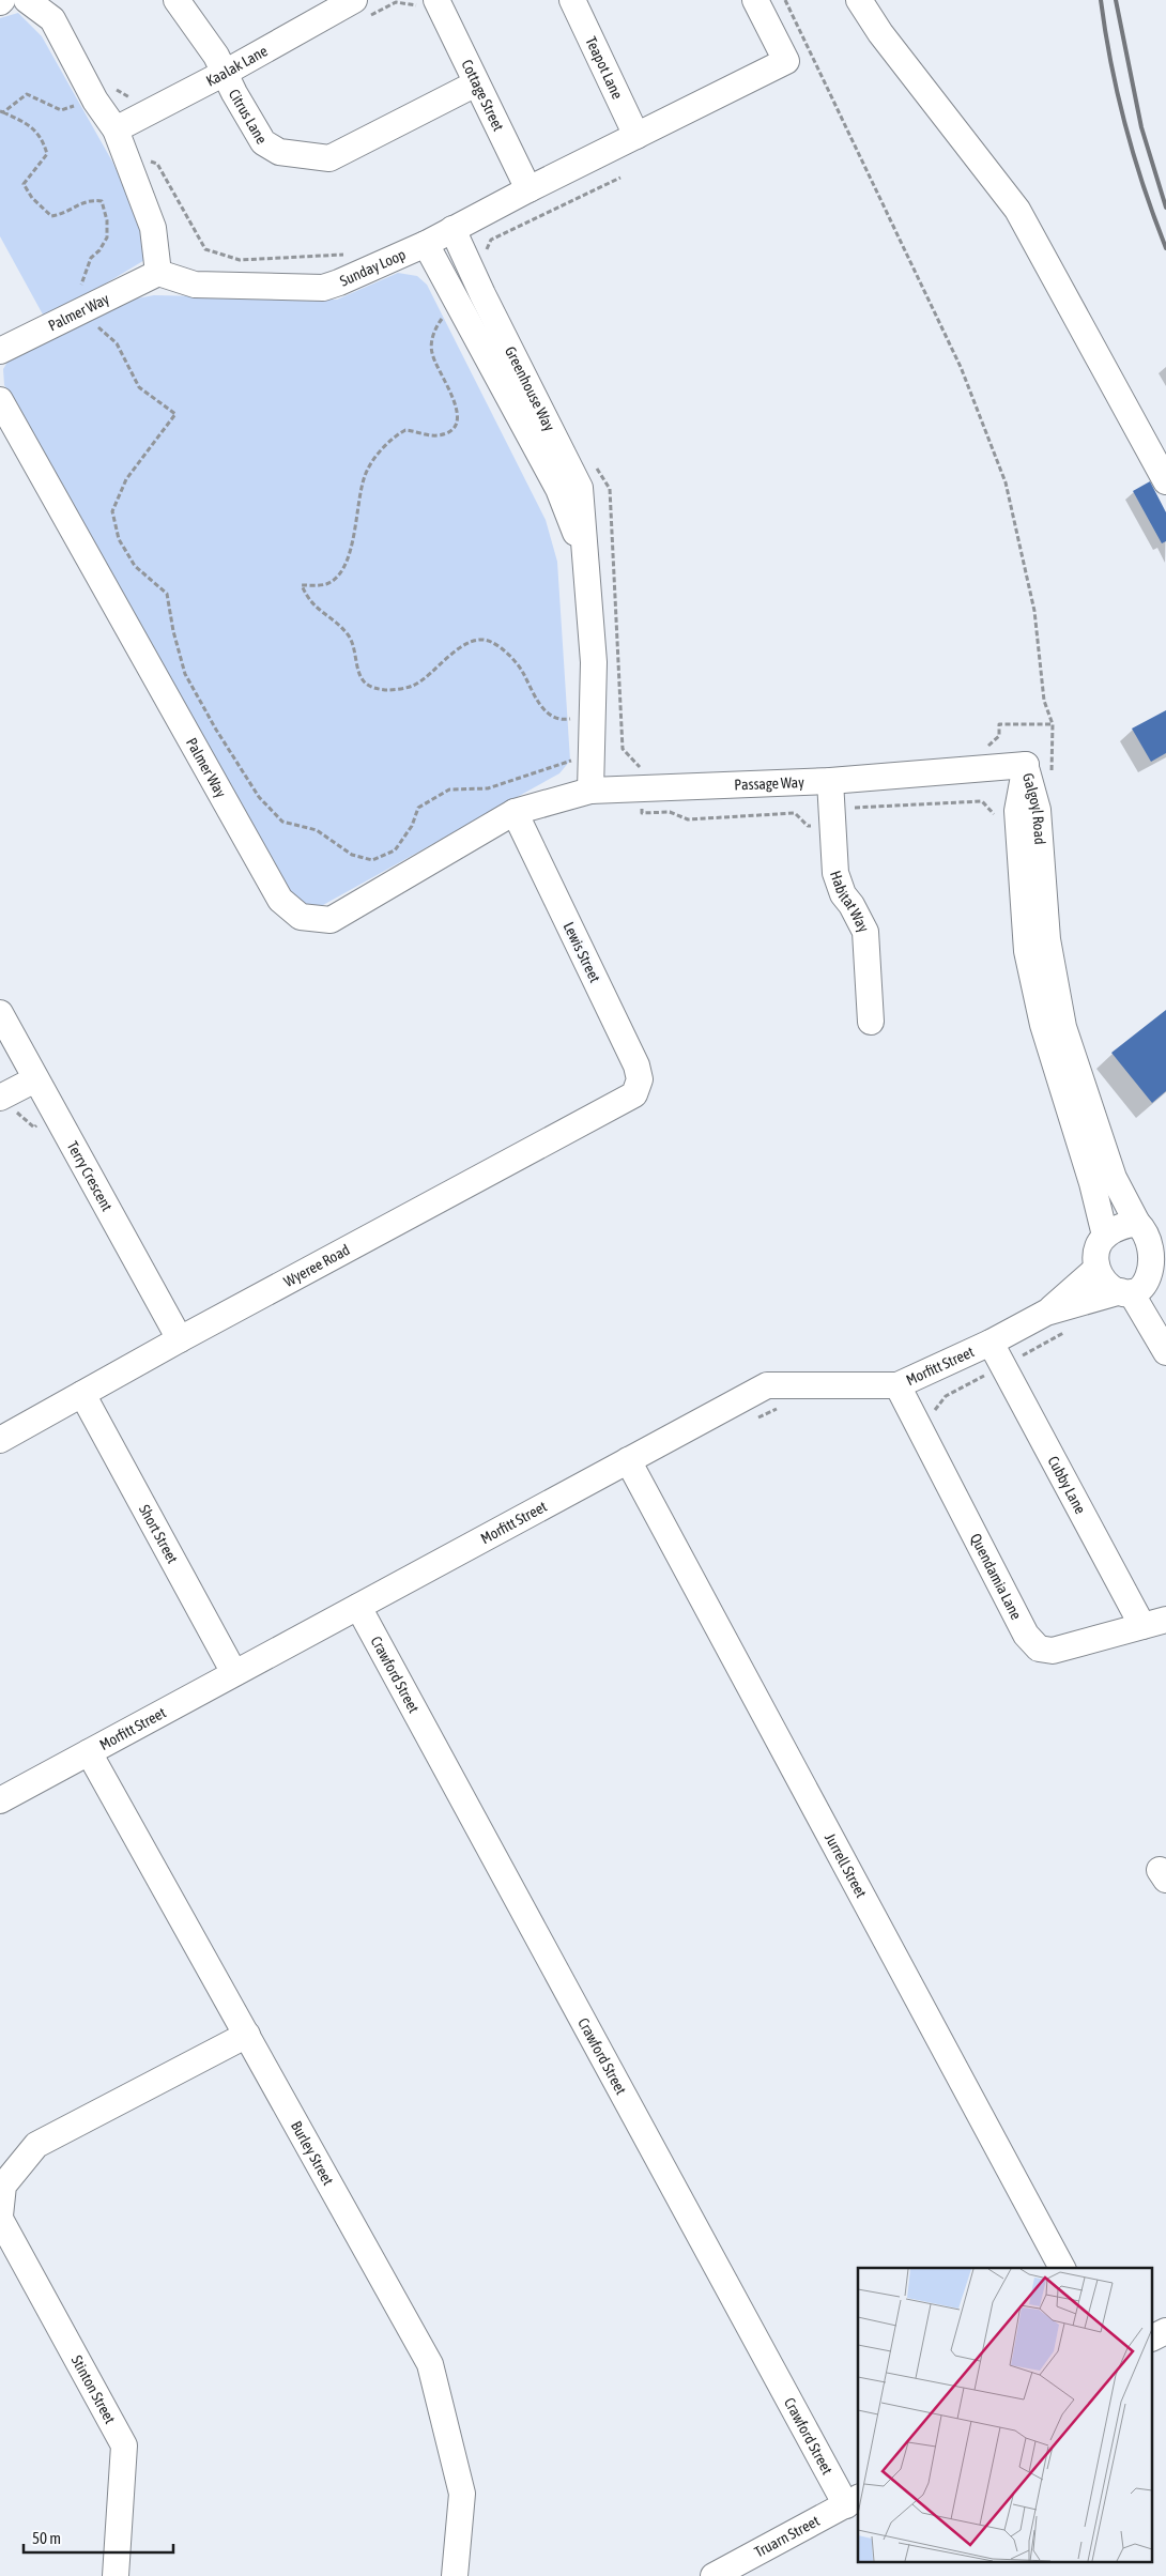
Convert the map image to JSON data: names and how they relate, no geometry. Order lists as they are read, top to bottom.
{
  "streets": {
    "street": [
      "Kaalak Lane",
      "Teapot Lane",
      "Cottage Street",
      "Citrus Lane",
      "Sunday Loop",
      "Palmer Way",
      "Greenhouse Way",
      "Passage Way",
      "Galgoyl Road",
      "Habitat Way",
      "Lewis Street",
      "Terry Crescent",
      "Wyeree Road",
      "Morfitt Street",
      "Cubby Lane",
      "Short Street",
      "Quendamia Lane",
      "Crawford Street",
      "Jurrell Street",
      "Burley Street",
      "Stinton Street",
      "Truarn Street"
    ]
  },
  "crossings": [
    ["Kaalak Lane", "Citrus Lane"],
    ["Teapot Lane", "Sunday Loop"],
    ["Cottage Street", "Citrus Lane"],
    ["Cottage Street", "Sunday Loop"],
    ["Sunday Loop", "Palmer Way"],
    ["Sunday Loop", "Greenhouse Way"],
    ["Palmer Way", "Passage Way"],
    ["Palmer Way", "Lewis Street"],
    ["Greenhouse Way", "Passage Way"],
    ["Passage Way", "Galgoyl Road"],
    ["Passage Way", "Habitat Way"],
    ["Passage Way", "Lewis Street"],
    ["Galgoyl Road", "Morfitt Street"],
    ["Lewis Street", "Wyeree Road"],
    ["Terry Crescent", "Wyeree Road"],
    ["Wyeree Road", "Short Street"],
    ["Morfitt Street", "Cubby Lane"],
    ["Morfitt Street", "Short Street"],
    ["Morfitt Street", "Quendamia Lane"],
    ["Morfitt Street", "Crawford Street"],
    ["Morfitt Street", "Jurrell Street"],
    ["Morfitt Street", "Burley Street"],
    ["Cubby Lane", "Quendamia Lane"],
    ["Crawford Street", "Truarn Street"]
  ],
  "scale_bar": "50 m"
}
